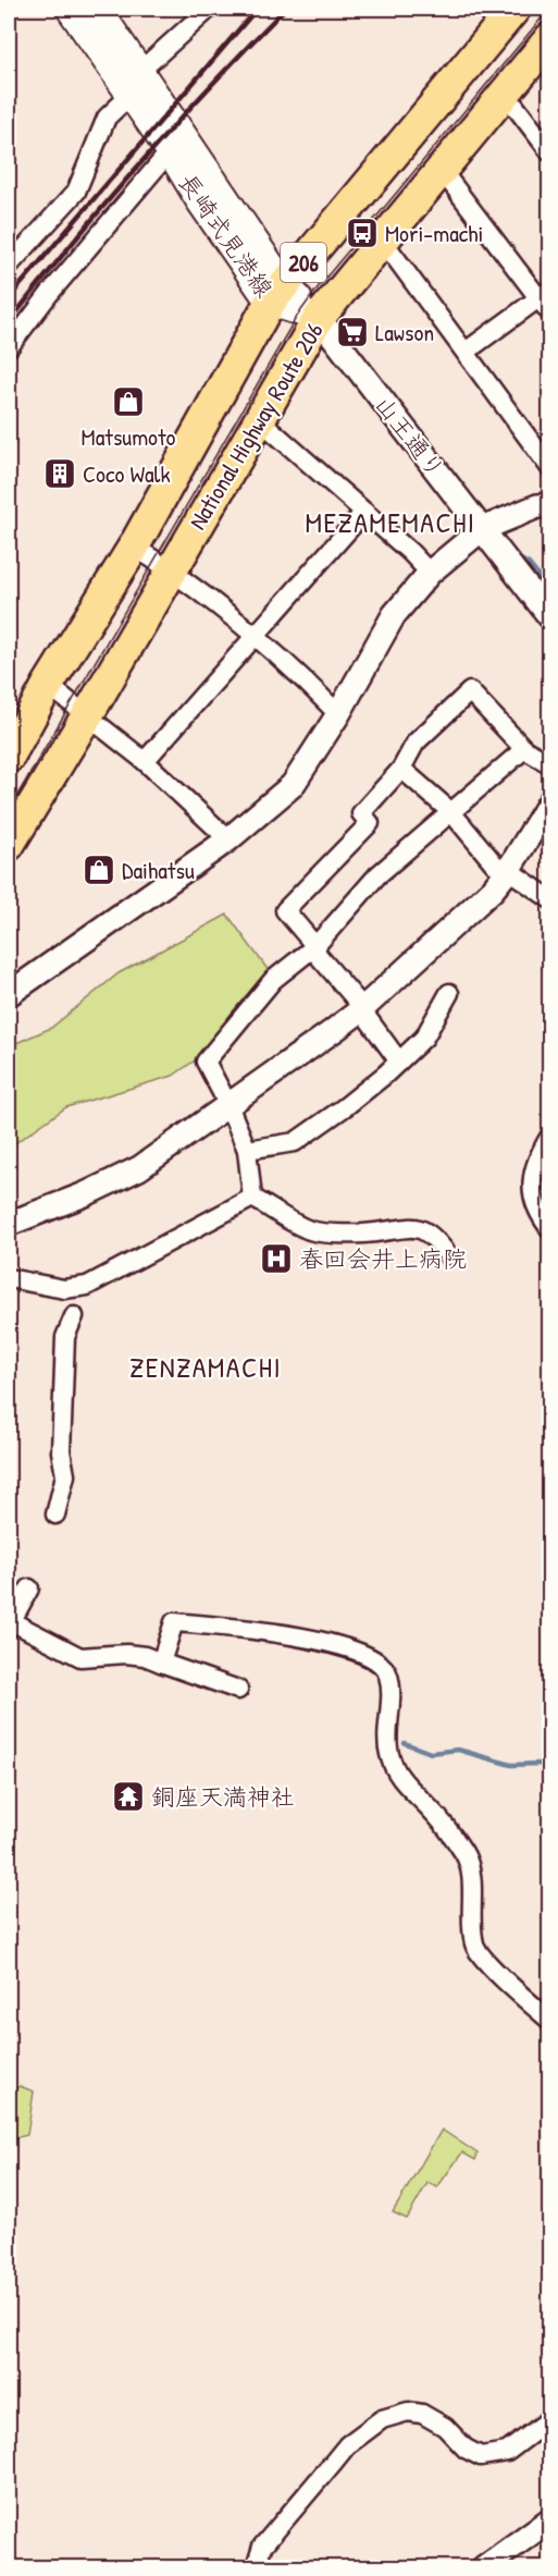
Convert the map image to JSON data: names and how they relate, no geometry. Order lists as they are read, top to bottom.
{
  "streets": {
    "highway": ["206", "National Highway Route 206"],
    "main road": ["長崎式見港線"],
    "street": ["山王通り"]
  },
  "crossings": [
    ["長崎式見港線", "National Highway Route 206"],
    ["長崎式見港線", "山王通り"],
    ["National Highway Route 206", "山王通り"]
  ],
  "districts": ["MEZAMEMACHI", "ZENZAMACHI"],
  "places": {
    "bus stop": ["Mori-machi"],
    "supermarket": ["Lawson"],
    "shop": ["Matsumoto", "Daihatsu"],
    "building": ["Coco Walk"],
    "hospital": ["春回会井上病院"],
    "temple": ["銅座天満神社"]
  }
}
